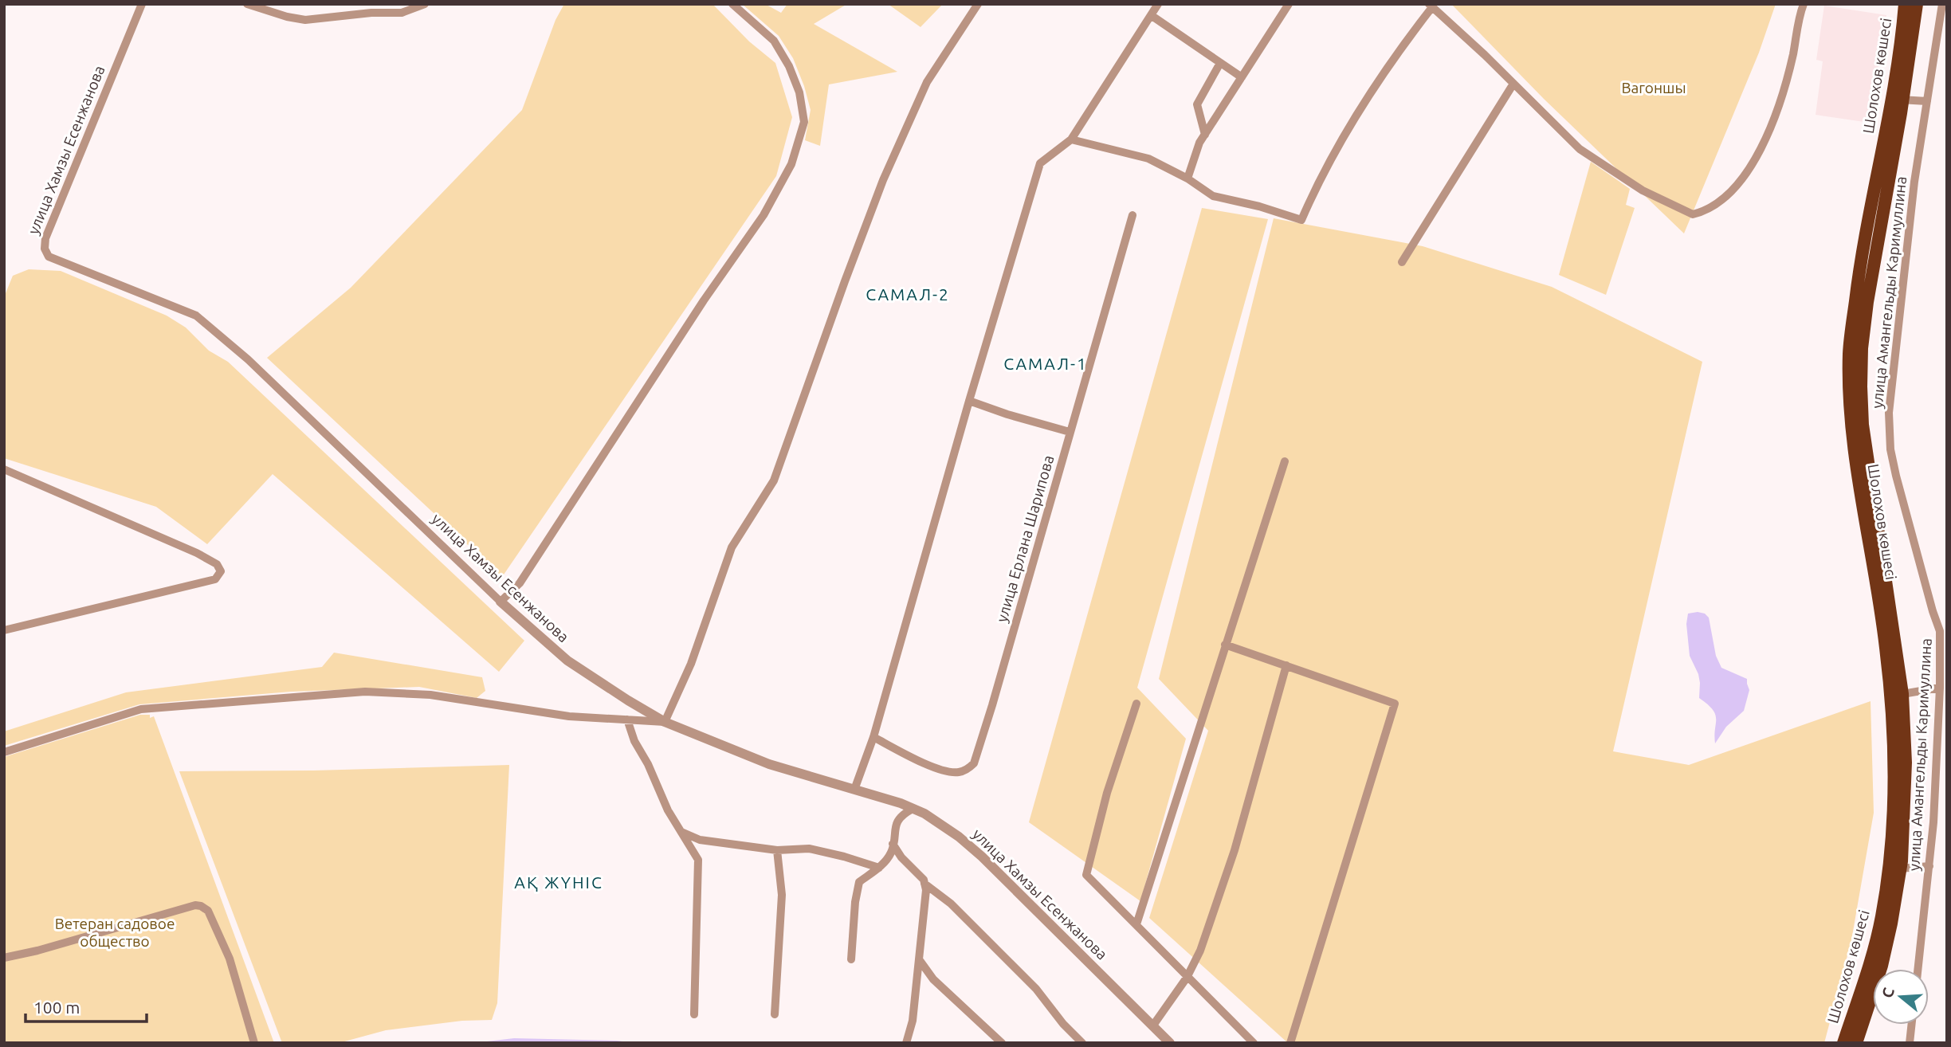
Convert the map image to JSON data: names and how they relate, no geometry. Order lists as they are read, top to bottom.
{
  "streets": {
    "highway": ["Шолохов көшесі"],
    "street": ["улица Хамзы Есенжанова", "улица Амангельды Каримуллина", "улица Ерлана Шарипова"]
  },
  "districts": ["САМАЛ-2", "САМАЛ-1", "АҚ ЖҮНІС"],
  "parks": ["Вагоншы", "Ветеран садовое общество"],
  "scale_bar": "100 m",
  "north": "left"
}
